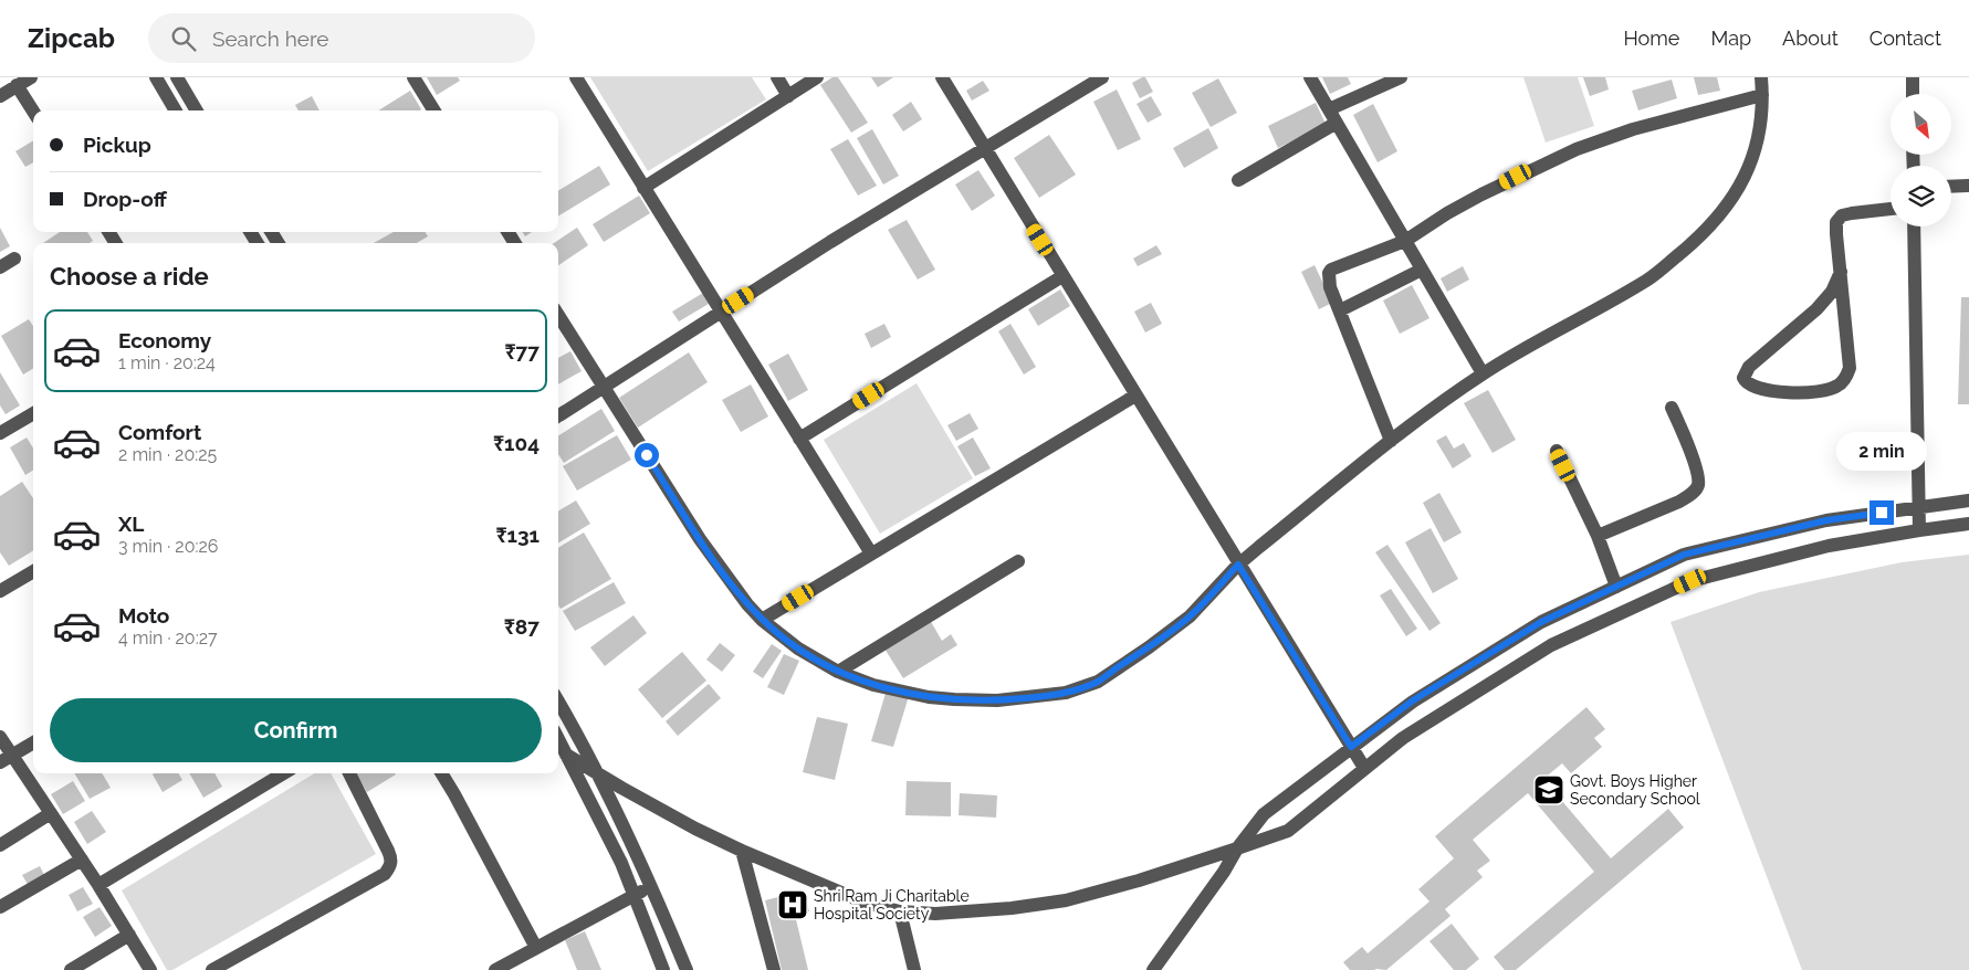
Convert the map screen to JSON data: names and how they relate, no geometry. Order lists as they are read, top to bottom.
{
  "places": {
    "school or university": ["Govt. Boys Higher Secondary School"],
    "hospital": ["Shri Ram Ji Charitable Hospital Society"]
  },
  "north": "bottom right",
  "page": {
    "header": "Zipcab",
    "search": "Search here",
    "nav": [
      "Home",
      "Map",
      "About",
      "Contact"
    ],
    "banner": ["Pickup", "Drop-off"],
    "heading": "Choose a ride",
    "list": [
      {
        "name": "Economy",
        "note": "1 min · 20:24",
        "value": "₹77"
      },
      {
        "name": "Comfort",
        "note": "2 min · 20:25",
        "value": "₹104"
      },
      {
        "name": "XL",
        "note": "3 min · 20:26",
        "value": "₹131"
      },
      {
        "name": "Moto",
        "note": "4 min · 20:27",
        "value": "₹87"
      }
    ],
    "bubble": "2 min",
    "buttons": "Confirm"
  }
}
